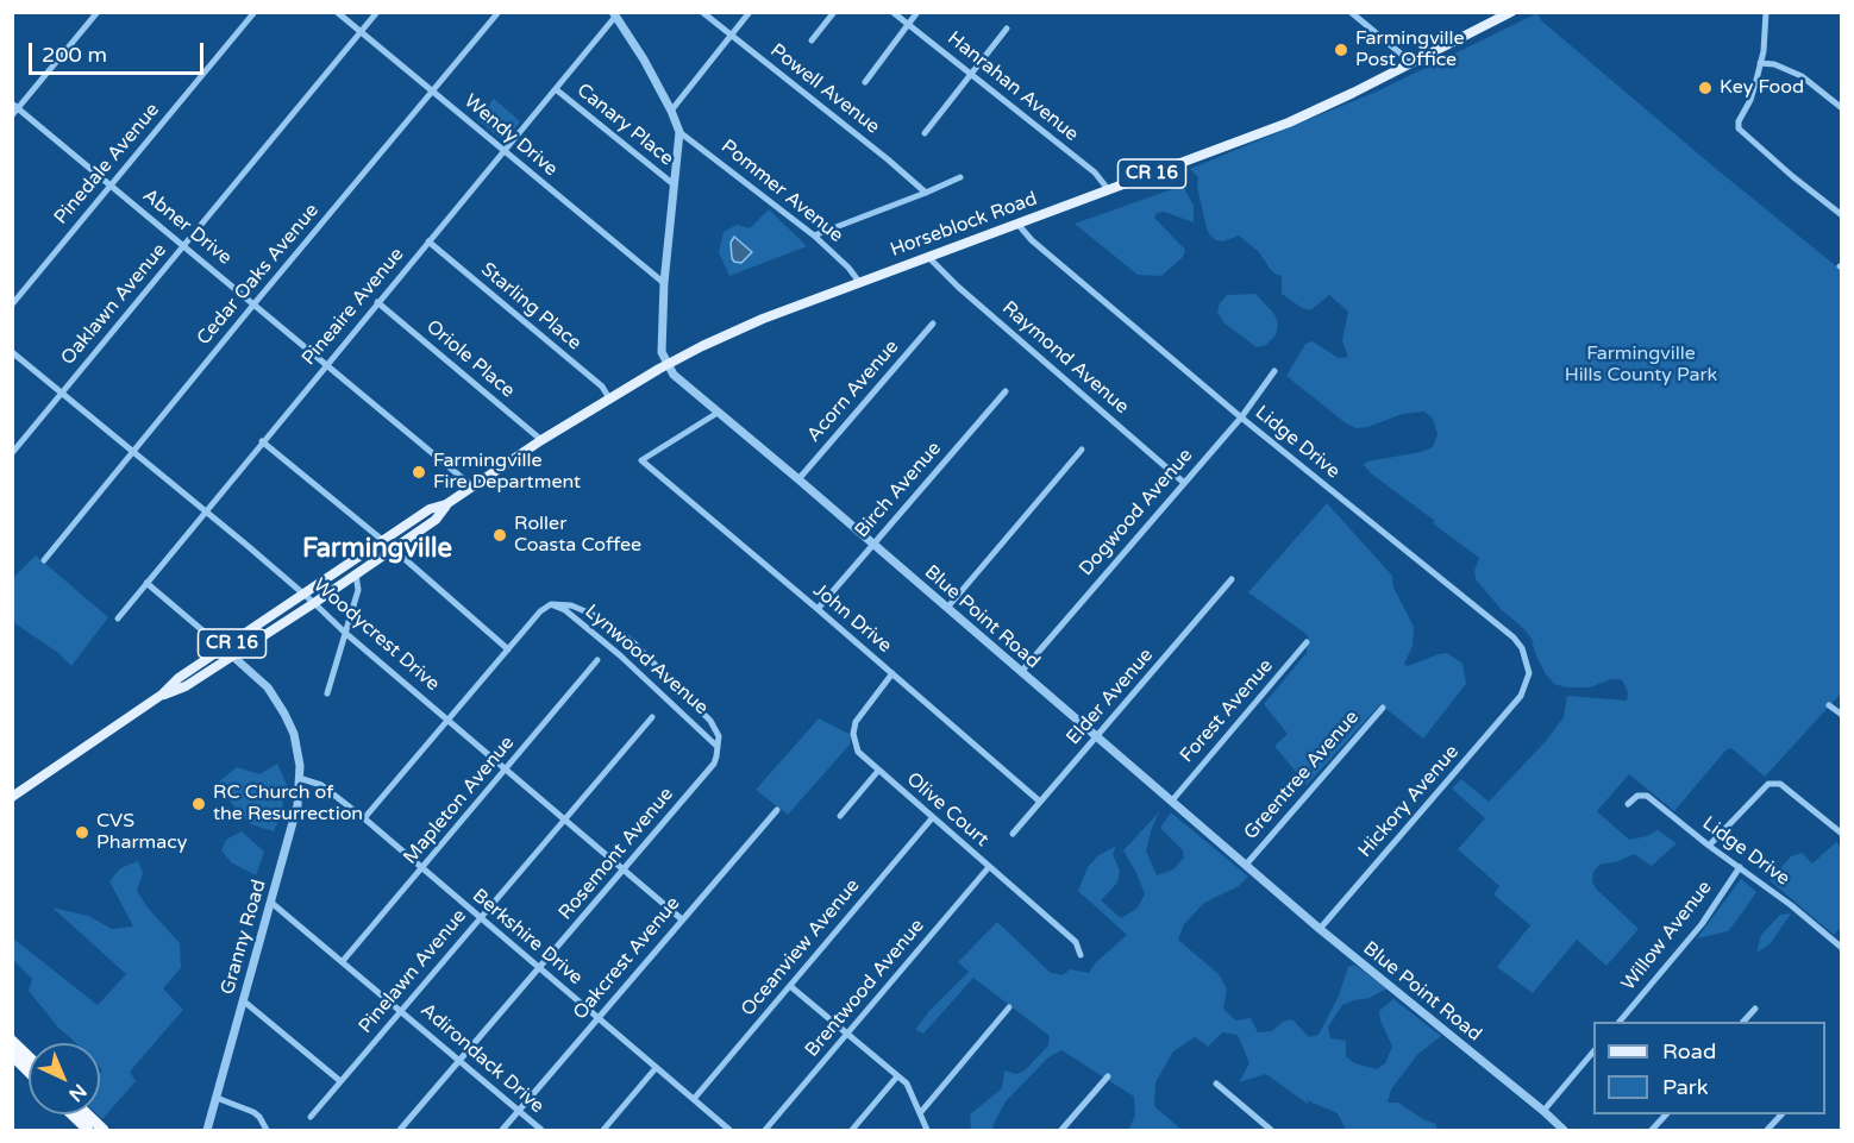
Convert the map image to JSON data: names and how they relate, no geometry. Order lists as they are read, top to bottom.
{
  "streets": {
    "main road": ["CR 16", "Horseblock Road"],
    "street": [
      "Hanrahan Avenue",
      "Powell Avenue",
      "Canary Place",
      "Wendy Drive",
      "Pinedale Avenue",
      "Pommer Avenue",
      "Abner Drive",
      "Cedar Oaks Avenue",
      "Oaklawn Avenue",
      "Pineaire Avenue",
      "Starling Place",
      "Raymond Avenue",
      "Oriole Place",
      "Acorn Avenue",
      "Lidge Drive",
      "Birch Avenue",
      "Dogwood Avenue",
      "Blue Point Road",
      "John Drive",
      "Woodycrest Drive",
      "Lynwood Avenue",
      "Elder Avenue",
      "Forest Avenue",
      "Greentree Avenue",
      "Mapleton Avenue",
      "Hickory Avenue",
      "Olive Court",
      "Rosemont Avenue",
      "Willow Avenue",
      "Granny Road",
      "Berkshire Drive",
      "Oceanview Avenue",
      "Oakcrest Avenue",
      "Pinelawn Avenue",
      "Brentwood Avenue",
      "Adirondack Drive"
    ]
  },
  "crossings": [
    ["Hanrahan Avenue", "Horseblock Road"],
    ["Canary Place", "Pineaire Avenue"],
    ["Wendy Drive", "Cedar Oaks Avenue"],
    ["Wendy Drive", "Oaklawn Avenue"],
    ["Wendy Drive", "Pineaire Avenue"],
    ["Pinedale Avenue", "Abner Drive"],
    ["Pommer Avenue", "Horseblock Road"],
    ["Horseblock Road", "Abner Drive"],
    ["Horseblock Road", "Starling Place"],
    ["Horseblock Road", "Raymond Avenue"],
    ["Horseblock Road", "Oriole Place"],
    ["Horseblock Road", "Lidge Drive"],
    ["Horseblock Road", "Blue Point Road"],
    ["Horseblock Road", "Woodycrest Drive"],
    ["Horseblock Road", "Granny Road"],
    ["Abner Drive", "Cedar Oaks Avenue"],
    ["Abner Drive", "Oaklawn Avenue"],
    ["Abner Drive", "Pineaire Avenue"],
    ["Cedar Oaks Avenue", "Woodycrest Drive"],
    ["Oaklawn Avenue", "Woodycrest Drive"],
    ["Pineaire Avenue", "Starling Place"],
    ["Pineaire Avenue", "Oriole Place"],
    ["Pineaire Avenue", "Woodycrest Drive"],
    ["Raymond Avenue", "Dogwood Avenue"],
    ["Acorn Avenue", "Blue Point Road"],
    ["Lidge Drive", "Dogwood Avenue"],
    ["Lidge Drive", "Hickory Avenue"],
    ["Lidge Drive", "Willow Avenue"],
    ["Birch Avenue", "Blue Point Road"],
    ["Birch Avenue", "John Drive"],
    ["Dogwood Avenue", "Blue Point Road"],
    ["Blue Point Road", "John Drive"],
    ["Blue Point Road", "Elder Avenue"],
    ["Blue Point Road", "Forest Avenue"],
    ["Blue Point Road", "Greentree Avenue"],
    ["Blue Point Road", "Hickory Avenue"],
    ["John Drive", "Elder Avenue"],
    ["John Drive", "Olive Court"],
    ["Woodycrest Drive", "Mapleton Avenue"],
    ["Woodycrest Drive", "Rosemont Avenue"],
    ["Woodycrest Drive", "Oakcrest Avenue"],
    ["Woodycrest Drive", "Pinelawn Avenue"],
    ["Lynwood Avenue", "Rosemont Avenue"],
    ["Mapleton Avenue", "Berkshire Drive"],
    ["Mapleton Avenue", "Adirondack Drive"],
    ["Olive Court", "Oceanview Avenue"],
    ["Olive Court", "Brentwood Avenue"],
    ["Rosemont Avenue", "Berkshire Drive"],
    ["Rosemont Avenue", "Adirondack Drive"],
    ["Granny Road", "Berkshire Drive"],
    ["Granny Road", "Adirondack Drive"],
    ["Berkshire Drive", "Oceanview Avenue"],
    ["Berkshire Drive", "Oakcrest Avenue"],
    ["Berkshire Drive", "Pinelawn Avenue"],
    ["Oakcrest Avenue", "Adirondack Drive"],
    ["Pinelawn Avenue", "Adirondack Drive"]
  ],
  "districts": ["Farmingville"],
  "parks": ["Farmingville Hills County Park"],
  "places": [
    "Farmingville Post Office",
    "Key Food",
    "Farmingville Fire Department",
    "Roller Coasta Coffee",
    "RC Church of the Resurrection",
    "CVS Pharmacy"
  ],
  "legend": ["Road", "Park"],
  "scale_bar": "200 m",
  "north": "bottom right"
}
